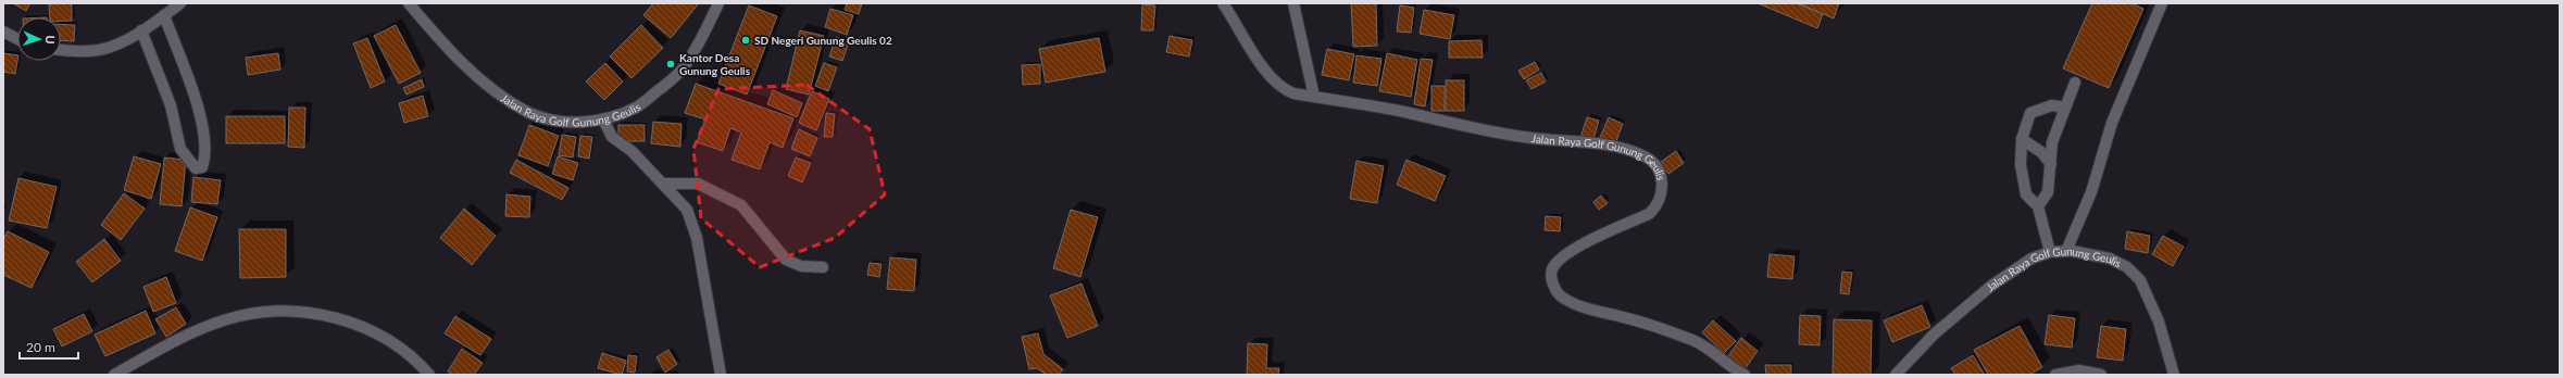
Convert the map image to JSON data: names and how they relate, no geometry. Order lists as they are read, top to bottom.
{
  "streets": {
    "main road": ["Jalan Raya Golf Gunung Geulis"]
  },
  "places": ["SD Negeri Gunung Geulis 02", "Kantor Desa Gunung Geulis"],
  "scale_bar": "20 m",
  "north": "right"
}
